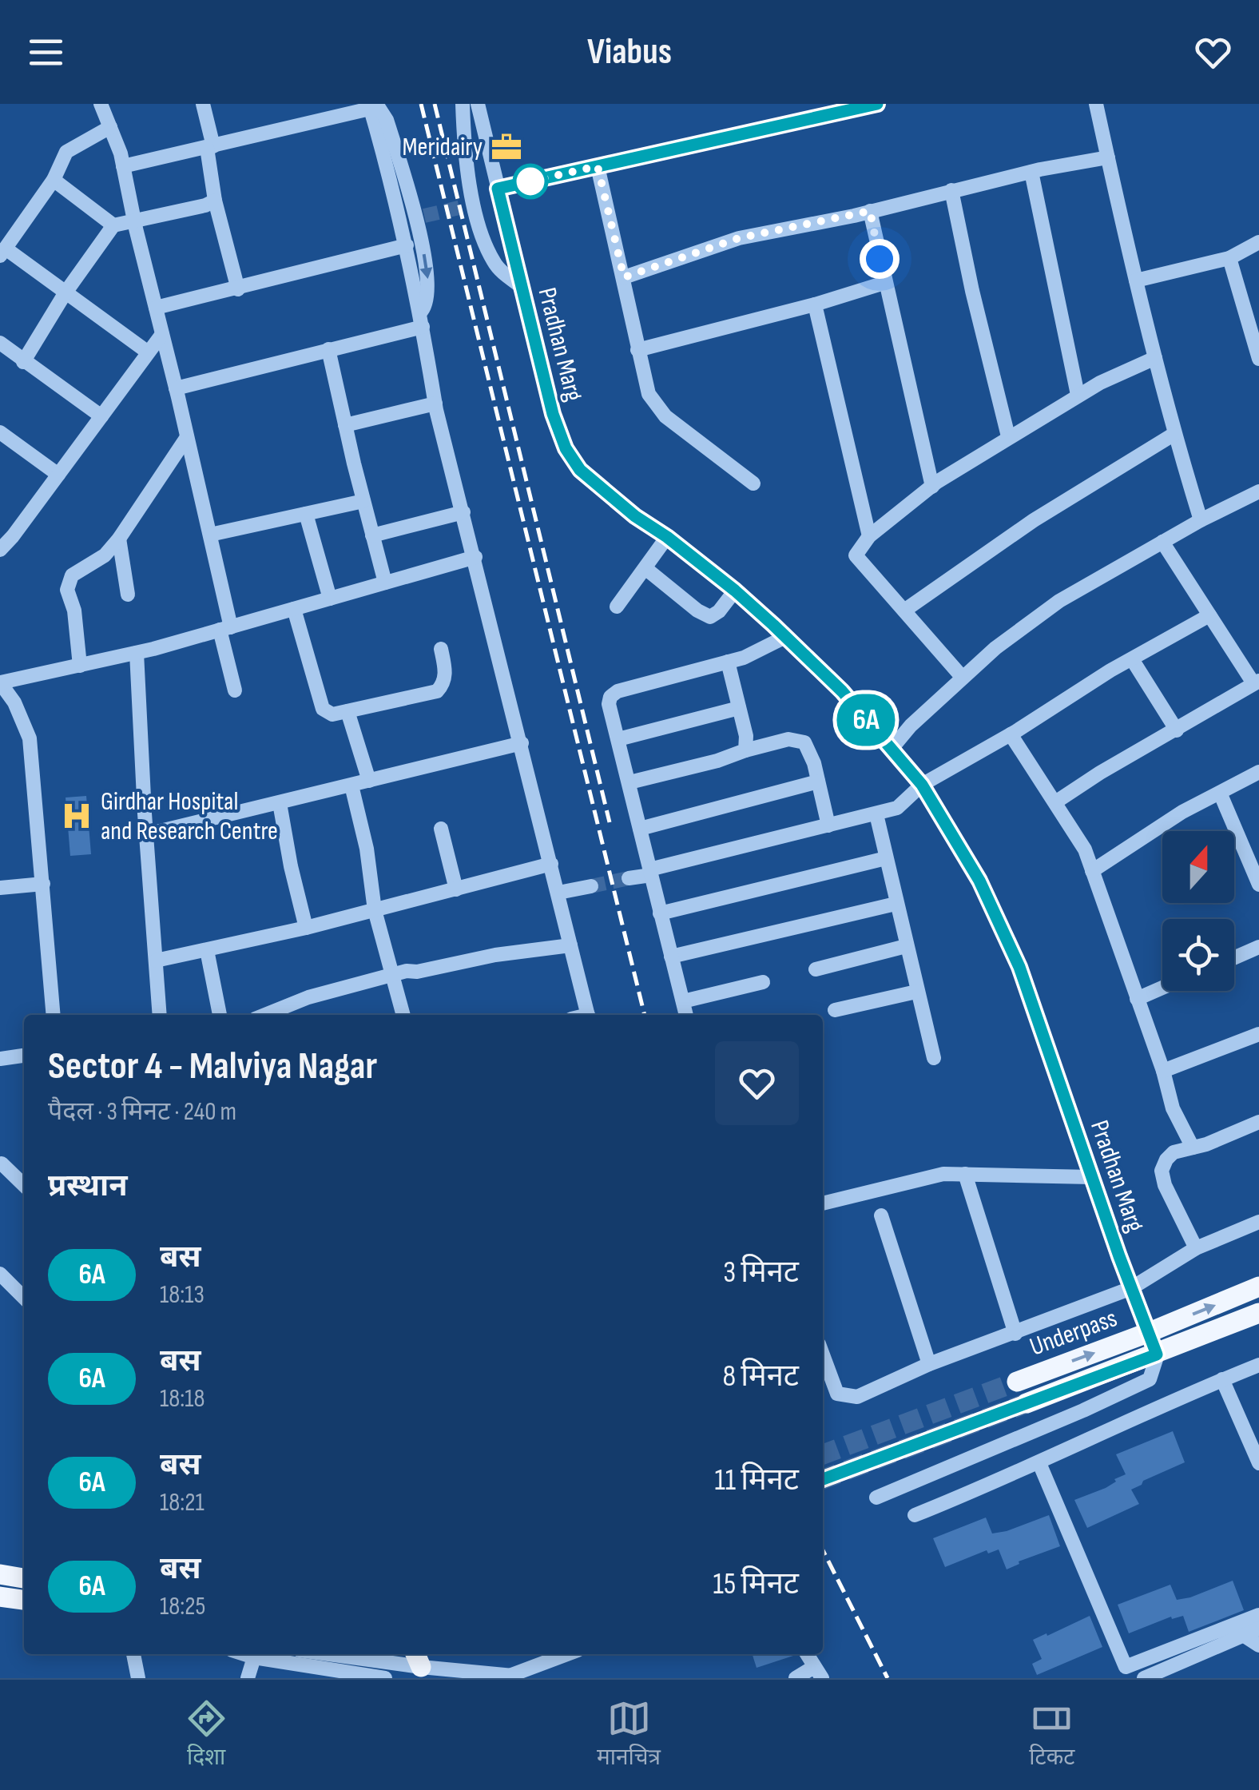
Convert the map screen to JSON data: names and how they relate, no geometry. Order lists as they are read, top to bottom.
{
  "streets": {
    "main road": ["Underpass"],
    "street": ["Pradhan Marg"]
  },
  "crossings": [
    ["Pradhan Marg", "Underpass"]
  ],
  "places": {
    "office": ["Meridairy"],
    "hospital": ["Girdhar Hospital and Research Centre"]
  },
  "lines": ["bus line 6A"],
  "north": "top",
  "page": {
    "header": "Viabus",
    "on_map": "6A",
    "heading": [
      ["Sector 4 - Malviya Nagar", "पैदल · 3 मिनट · 240 m"],
      "प्रस्थान"
    ],
    "list": [
      {
        "mark": "6A",
        "name": "बस",
        "note": "18:13",
        "value": "3 मिनट"
      },
      {
        "mark": "6A",
        "name": "बस",
        "note": "18:18",
        "value": "8 मिनट"
      },
      {
        "mark": "6A",
        "name": "बस",
        "note": "18:21",
        "value": "11 मिनट"
      },
      {
        "mark": "6A",
        "name": "बस",
        "note": "18:25",
        "value": "15 मिनट"
      }
    ],
    "tabs": ["दिशा", "मानचित्र", "टिकट"]
  }
}
